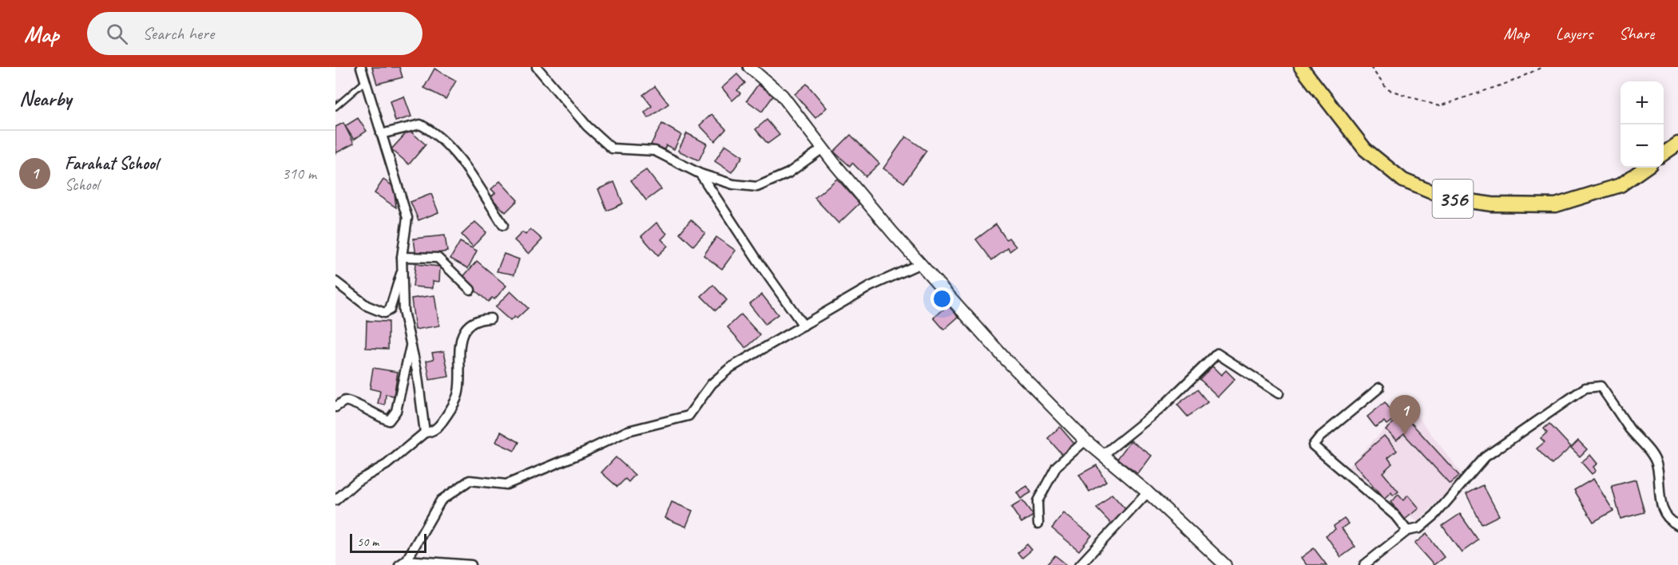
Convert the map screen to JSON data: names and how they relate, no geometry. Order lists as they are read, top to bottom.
{
  "streets": {
    "main road": ["356"]
  },
  "scale_bar": "50 m",
  "page": {
    "header": "Map",
    "search": "Search here",
    "nav": ["Map", "Layers", "Share"],
    "heading": "Nearby",
    "map_buttons": ["+", "−"],
    "list": [
      {
        "mark": "1",
        "name": "Farahat School",
        "note": "School",
        "value": "310 m"
      }
    ],
    "pins": "1",
    "scale": "50 m"
  }
}
